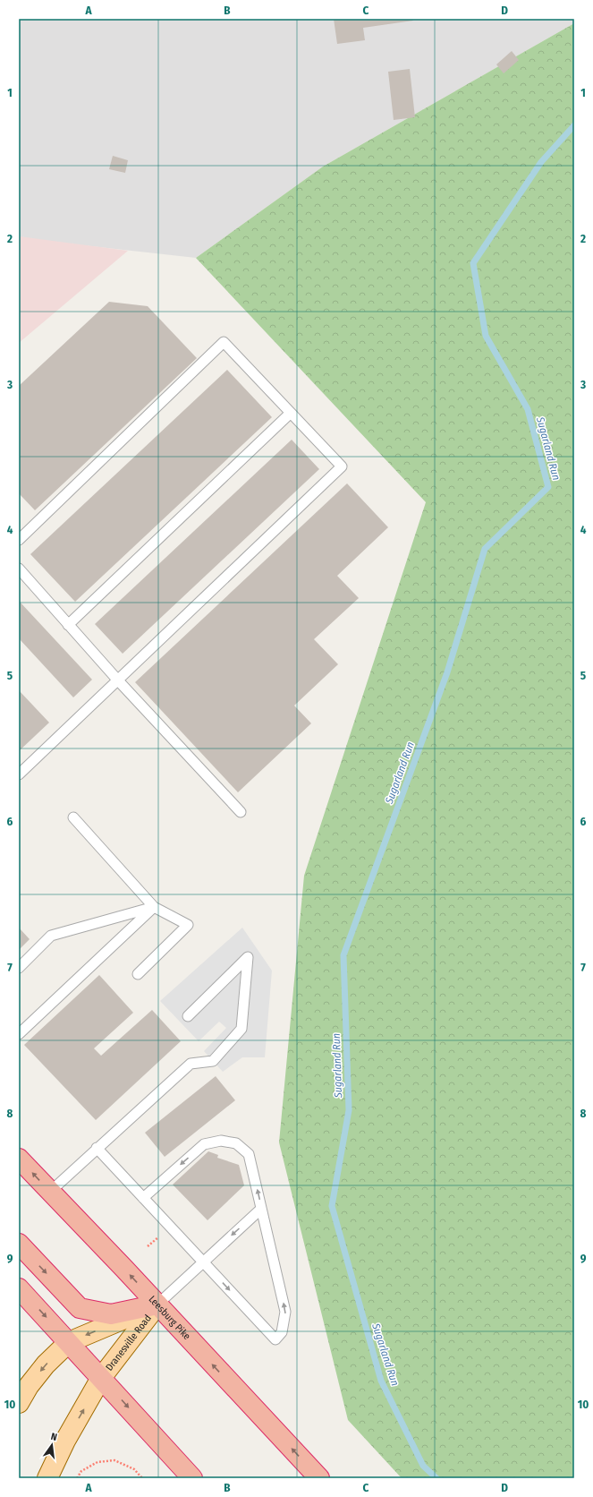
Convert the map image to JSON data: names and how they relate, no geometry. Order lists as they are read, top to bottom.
{
  "streets": {
    "highway": ["Leesburg Pike"],
    "main road": ["Dranesville Road"]
  },
  "crossings": [
    ["Leesburg Pike", "Dranesville Road"]
  ],
  "water": ["Sugarland Run"],
  "north": "top",
  "grid": {
    "columns": [
      "A",
      "B",
      "C",
      "D"
    ],
    "rows": [
      "1",
      "2",
      "3",
      "4",
      "5",
      "6",
      "7",
      "8",
      "9",
      "10"
    ]
  }
}
